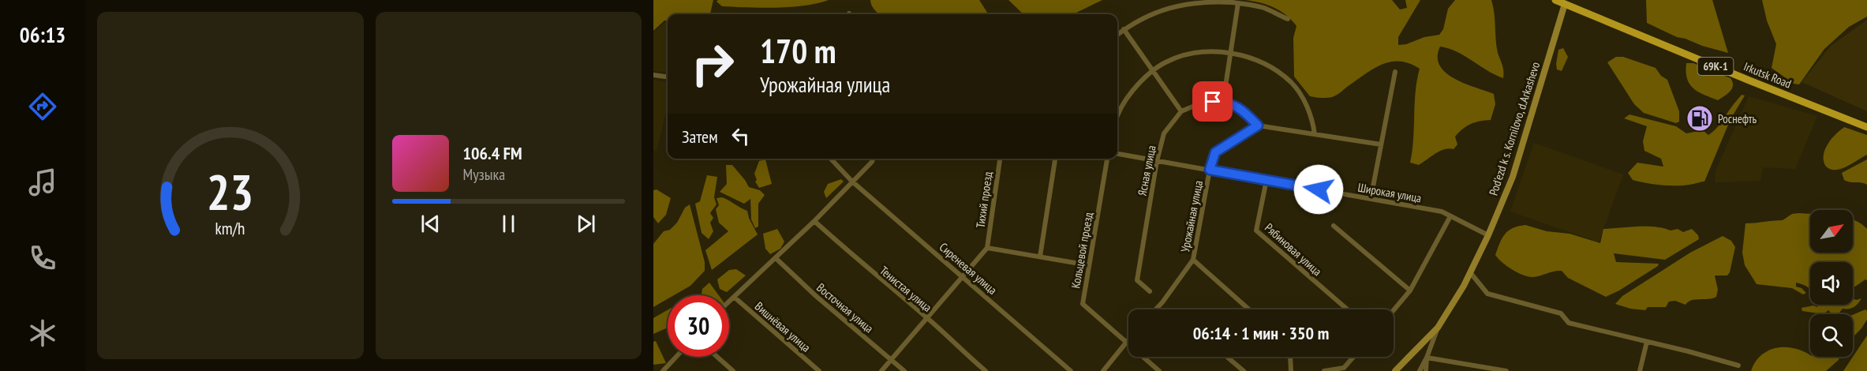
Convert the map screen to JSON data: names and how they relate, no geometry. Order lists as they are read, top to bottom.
{
  "streets": {
    "main road": ["69К-1", "Irkutsk Road"],
    "street": [
      "Pod'ezd k s. Kornilovo, d.Arkashevo",
      "Ясная улица",
      "Широкая улица",
      "Тихий проезд",
      "Урожайная улица",
      "Рябиновая улица",
      "Кольцевой проезд",
      "Сиреневая улица",
      "Тенистая улица",
      "Восточная улица",
      "Вишнёвая улица"
    ]
  },
  "crossings": [
    ["Irkutsk Road", "Pod'ezd k s. Kornilovo, d.Arkashevo"],
    ["Pod'ezd k s. Kornilovo, d.Arkashevo", "Широкая улица"],
    ["Ясная улица", "Широкая улица"],
    ["Широкая улица", "Урожайная улица"],
    ["Широкая улица", "Рябиновая улица"]
  ],
  "places": {
    "fuel station": ["Роснефть"]
  },
  "north": "top right",
  "page": {
    "tabs": "06:13",
    "turn": ["170 m", "Урожайная улица"],
    "then": "Затем",
    "song": ["106.4 FM", "Музыка"],
    "limit": "30",
    "trip": "06:14 · 1 мин · 350 m",
    "gauge": ["23", "km/h"]
  }
}
